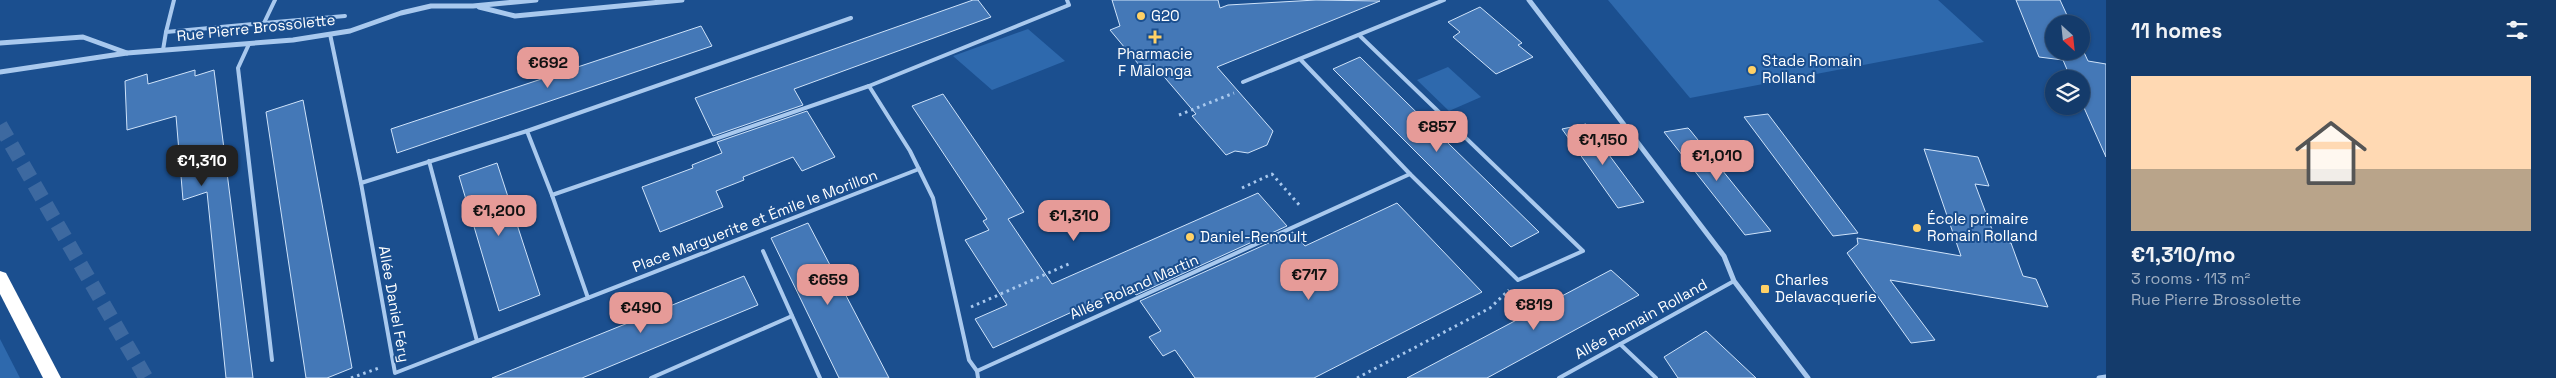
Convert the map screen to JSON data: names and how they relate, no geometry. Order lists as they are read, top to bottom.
{
  "streets": {
    "street": ["Rue Pierre Brossolette"],
    "lane": [
      "Place Marguerite et Émile le Morillon",
      "Allée Roland Martin",
      "Allée Daniel Féry",
      "Allée Romain Rolland"
    ]
  },
  "crossings": [
    ["Rue Pierre Brossolette", "Allée Daniel Féry"],
    ["Place Marguerite et Émile le Morillon", "Allée Daniel Féry"]
  ],
  "places": {
    "other": [
      "G20",
      "Stade Romain Rolland",
      "École primaire Romain Rolland",
      "Daniel-Renoult"
    ],
    "health": ["Pharmacie F Malonga"],
    "transit": ["Charles Delavacquerie"]
  },
  "north": "bottom right",
  "page": {
    "heading": "11 homes",
    "price": [
      "€692",
      "€857",
      "€1,150",
      "€1,010",
      "€1,310",
      "€1,200",
      "€1,310",
      "€717",
      "€659",
      "€819",
      "€490"
    ],
    "list": [
      {
        "name": "€1,310/mo",
        "note": "3 rooms · 113 m² · Rue Pierre Brossolette"
      }
    ]
  }
}
